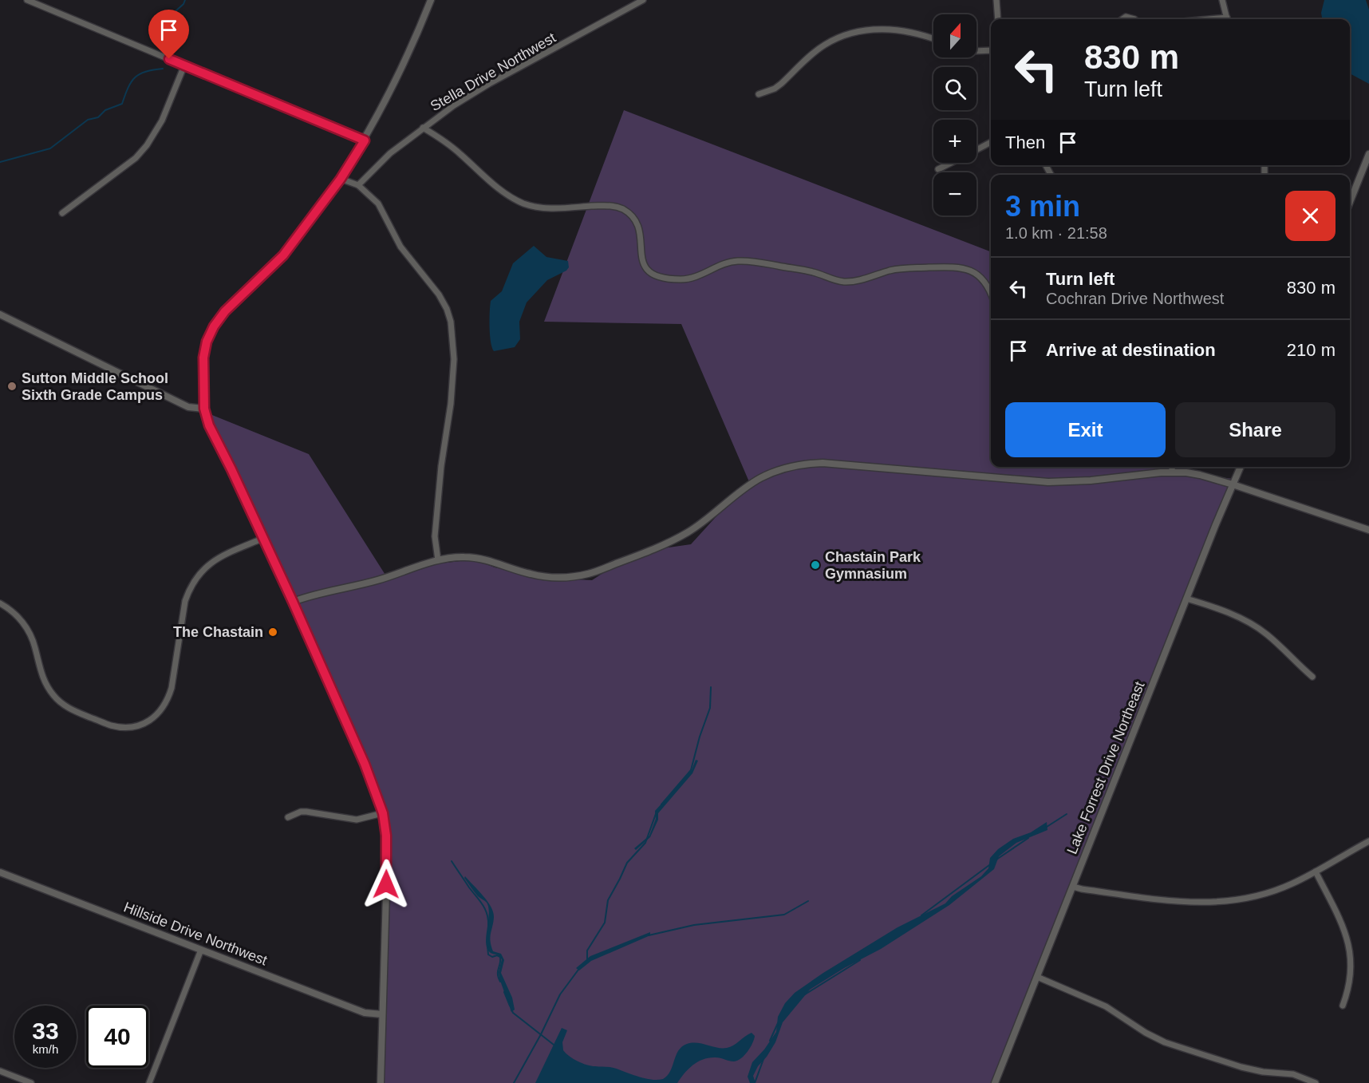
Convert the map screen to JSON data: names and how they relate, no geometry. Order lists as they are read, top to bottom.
{
  "streets": {
    "street": ["Stella Drive Northwest", "Lake Forrest Drive Northeast", "Hillside Drive Northwest"]
  },
  "places": ["Sutton Middle School Sixth Grade Campus", "Chastain Park Gymnasium", "The Chastain"],
  "north": "top",
  "page": {
    "map_buttons": ["+", "−"],
    "turn": ["830 m", "Turn left"],
    "then": "Then",
    "heading": ["3 min", "1.0 km · 21:58"],
    "list": [
      {
        "name": "Turn left",
        "note": "Cochran Drive Northwest",
        "value": "830 m"
      },
      {
        "name": "Arrive at destination",
        "value": "210 m"
      }
    ],
    "buttons": ["Exit", "Share"],
    "speed": "33 km/h",
    "limit": "40"
  }
}
